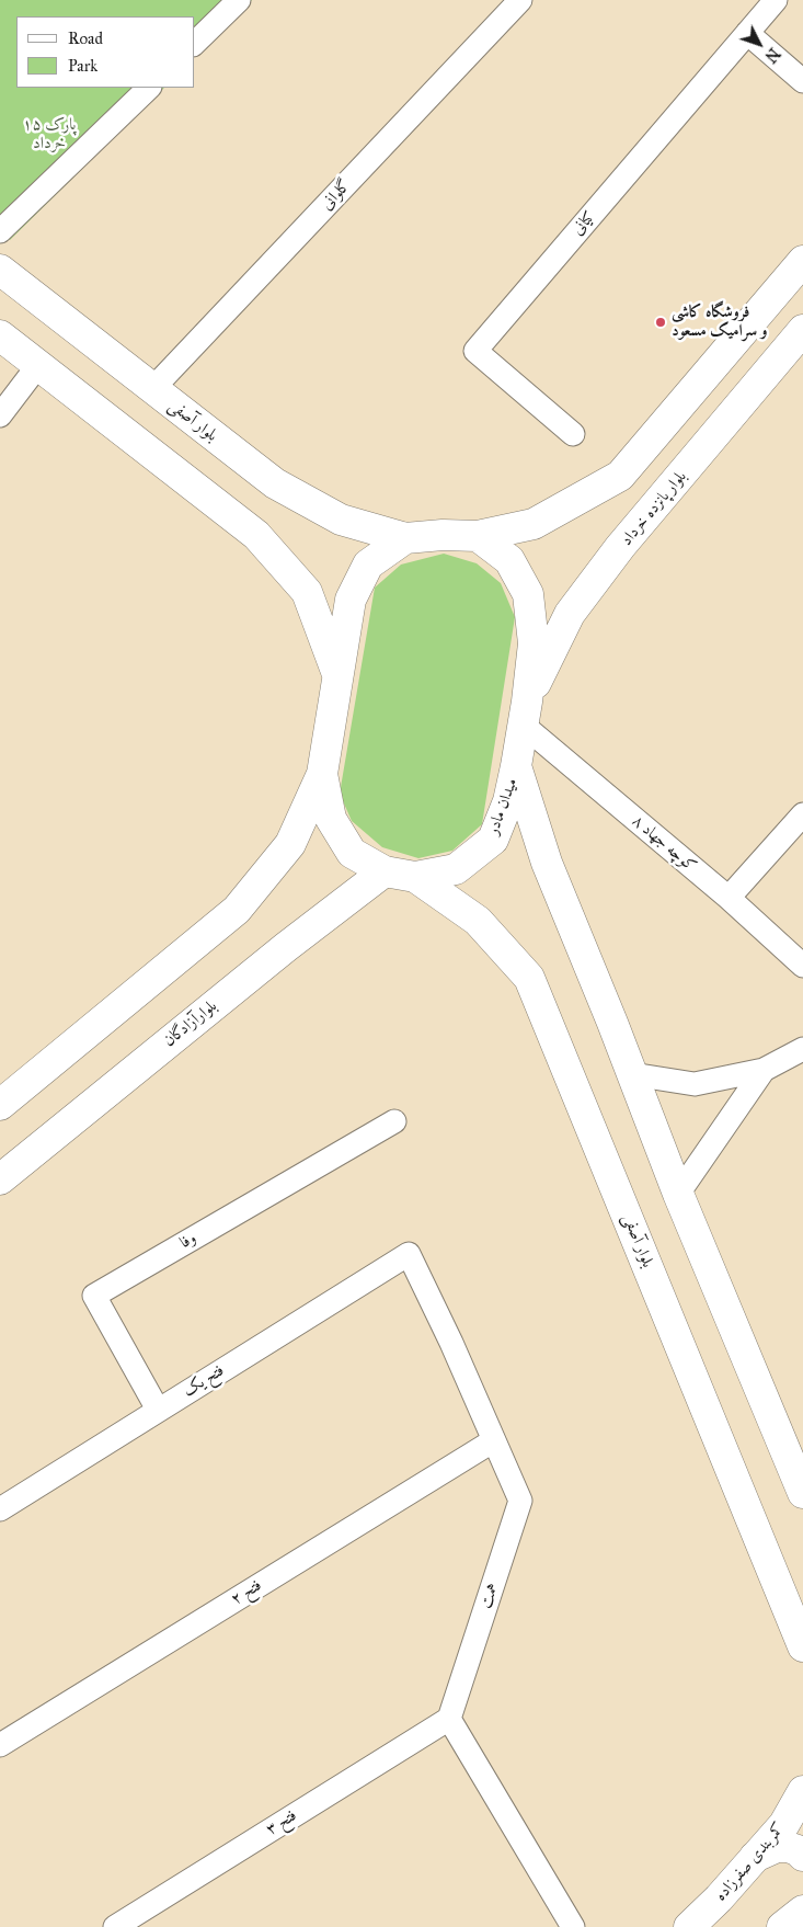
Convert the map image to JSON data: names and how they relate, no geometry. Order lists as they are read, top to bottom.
{
  "streets": {
    "main road": [
      "بلوار آصفی",
      "بلوار پانزده خرداد",
      "میدان مادر",
      "بلوارآزادگان",
      "کمربندی صفرزاده"
    ],
    "street": [
      "گلوانی",
      "کیانی",
      "کوچه جهاد ۸",
      "وفا",
      "فتح یک",
      "فتح ۲",
      "همت",
      "فتح ۳"
    ]
  },
  "crossings": [
    ["گلوانی", "بلوار آصفی"],
    ["بلوار آصفی", "میدان مادر"],
    ["بلوار پانزده خرداد", "میدان مادر"],
    ["بلوار پانزده خرداد", "کوچه جهاد ۸"],
    ["میدان مادر", "کوچه جهاد ۸"],
    ["میدان مادر", "بلوارآزادگان"],
    ["وفا", "فتح یک"],
    ["فتح یک", "همت"],
    ["فتح ۲", "همت"],
    ["همت", "فتح ۳"]
  ],
  "parks": ["پارک ۱۵ خرداد"],
  "places": ["فروشگاه کاشی و سرامیک مسعود"],
  "legend": ["Road", "Park"],
  "north": "bottom right"
}
